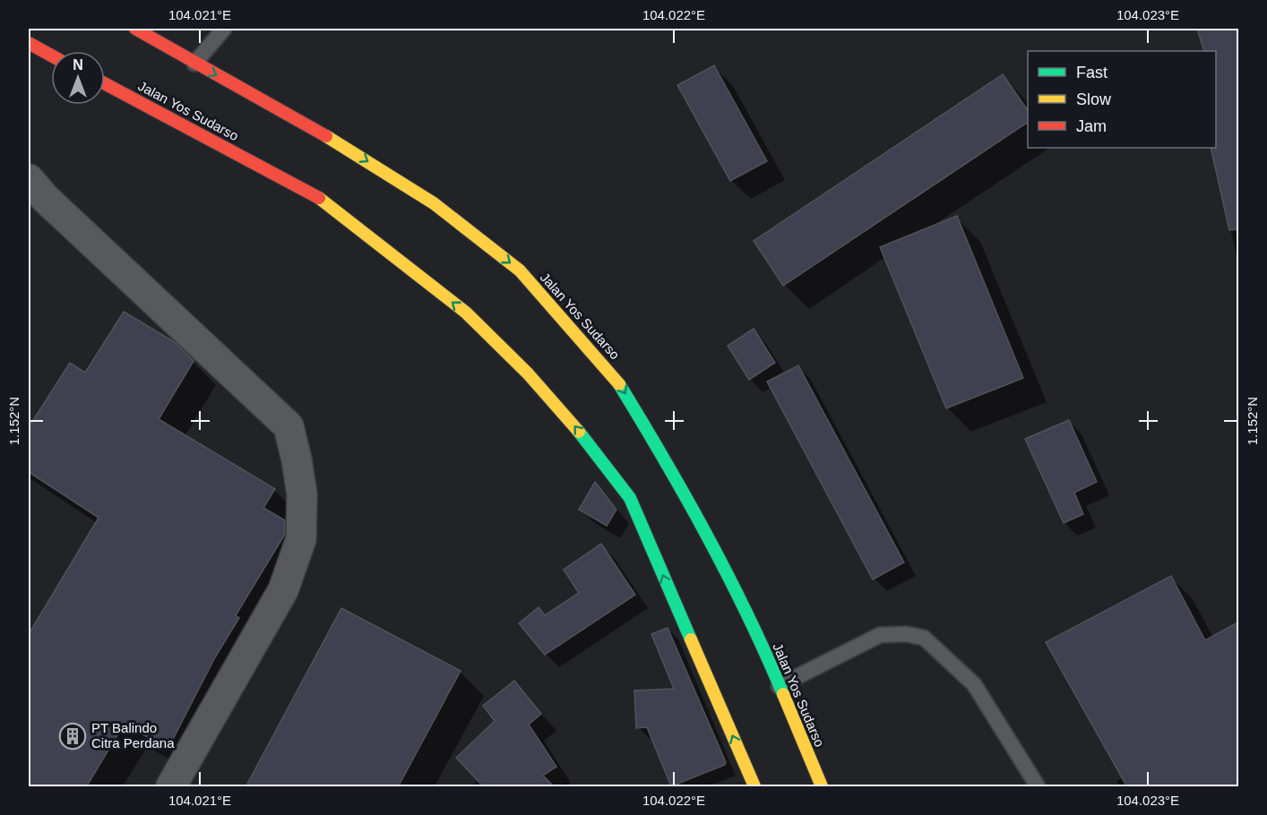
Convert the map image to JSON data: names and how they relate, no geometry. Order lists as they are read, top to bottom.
{
  "streets": {
    "main road": ["Jalan Yos Sudarso"]
  },
  "places": {
    "building": ["PT Balindo Citra Perdana"]
  },
  "legend": ["Fast", "Slow", "Jam"],
  "north": "top",
  "coordinates": [
    "104.021°E",
    "104.022°E",
    "104.023°E",
    "1.152°N"
  ]
}
